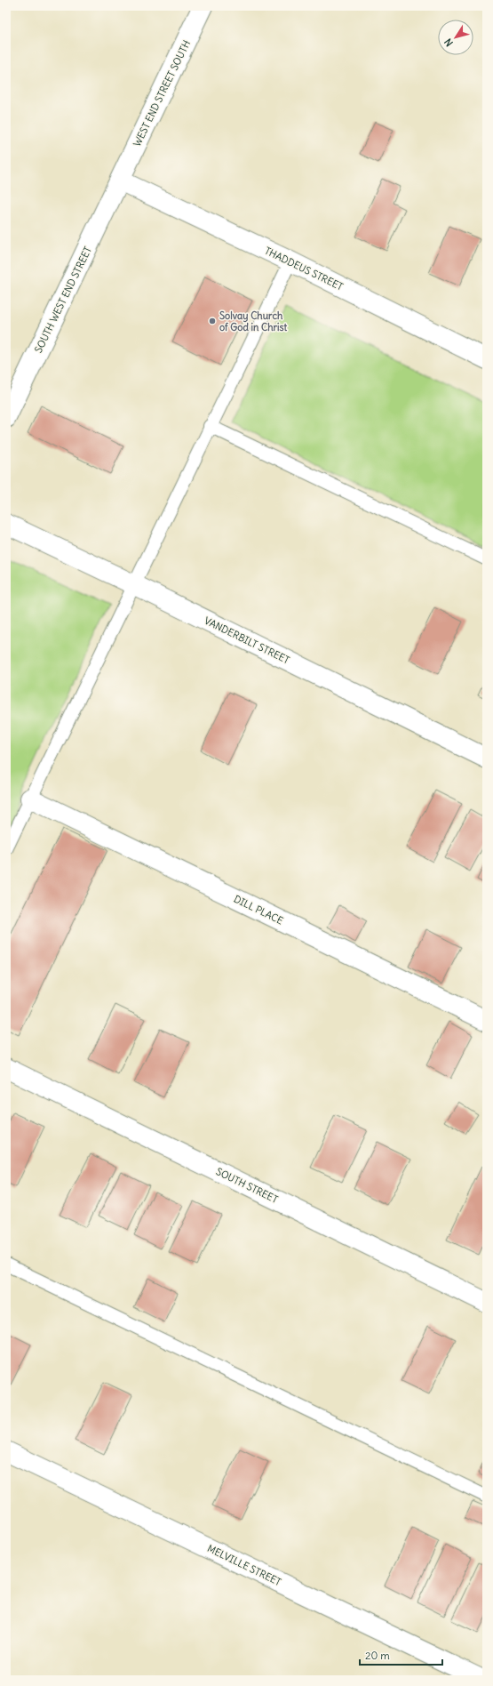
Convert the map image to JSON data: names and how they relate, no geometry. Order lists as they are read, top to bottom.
{
  "streets": {
    "street": [
      "WEST END STREET SOUTH",
      "THADDEUS STREET",
      "SOUTH WEST END STREET",
      "VANDERBILT STREET",
      "DILL PLACE",
      "SOUTH STREET",
      "MELVILLE STREET"
    ]
  },
  "crossings": [
    ["WEST END STREET SOUTH", "THADDEUS STREET"],
    ["WEST END STREET SOUTH", "SOUTH WEST END STREET"],
    ["THADDEUS STREET", "SOUTH WEST END STREET"]
  ],
  "places": ["Solvay Church of God in Christ"],
  "scale_bar": "20 m",
  "north": "bottom left"
}
